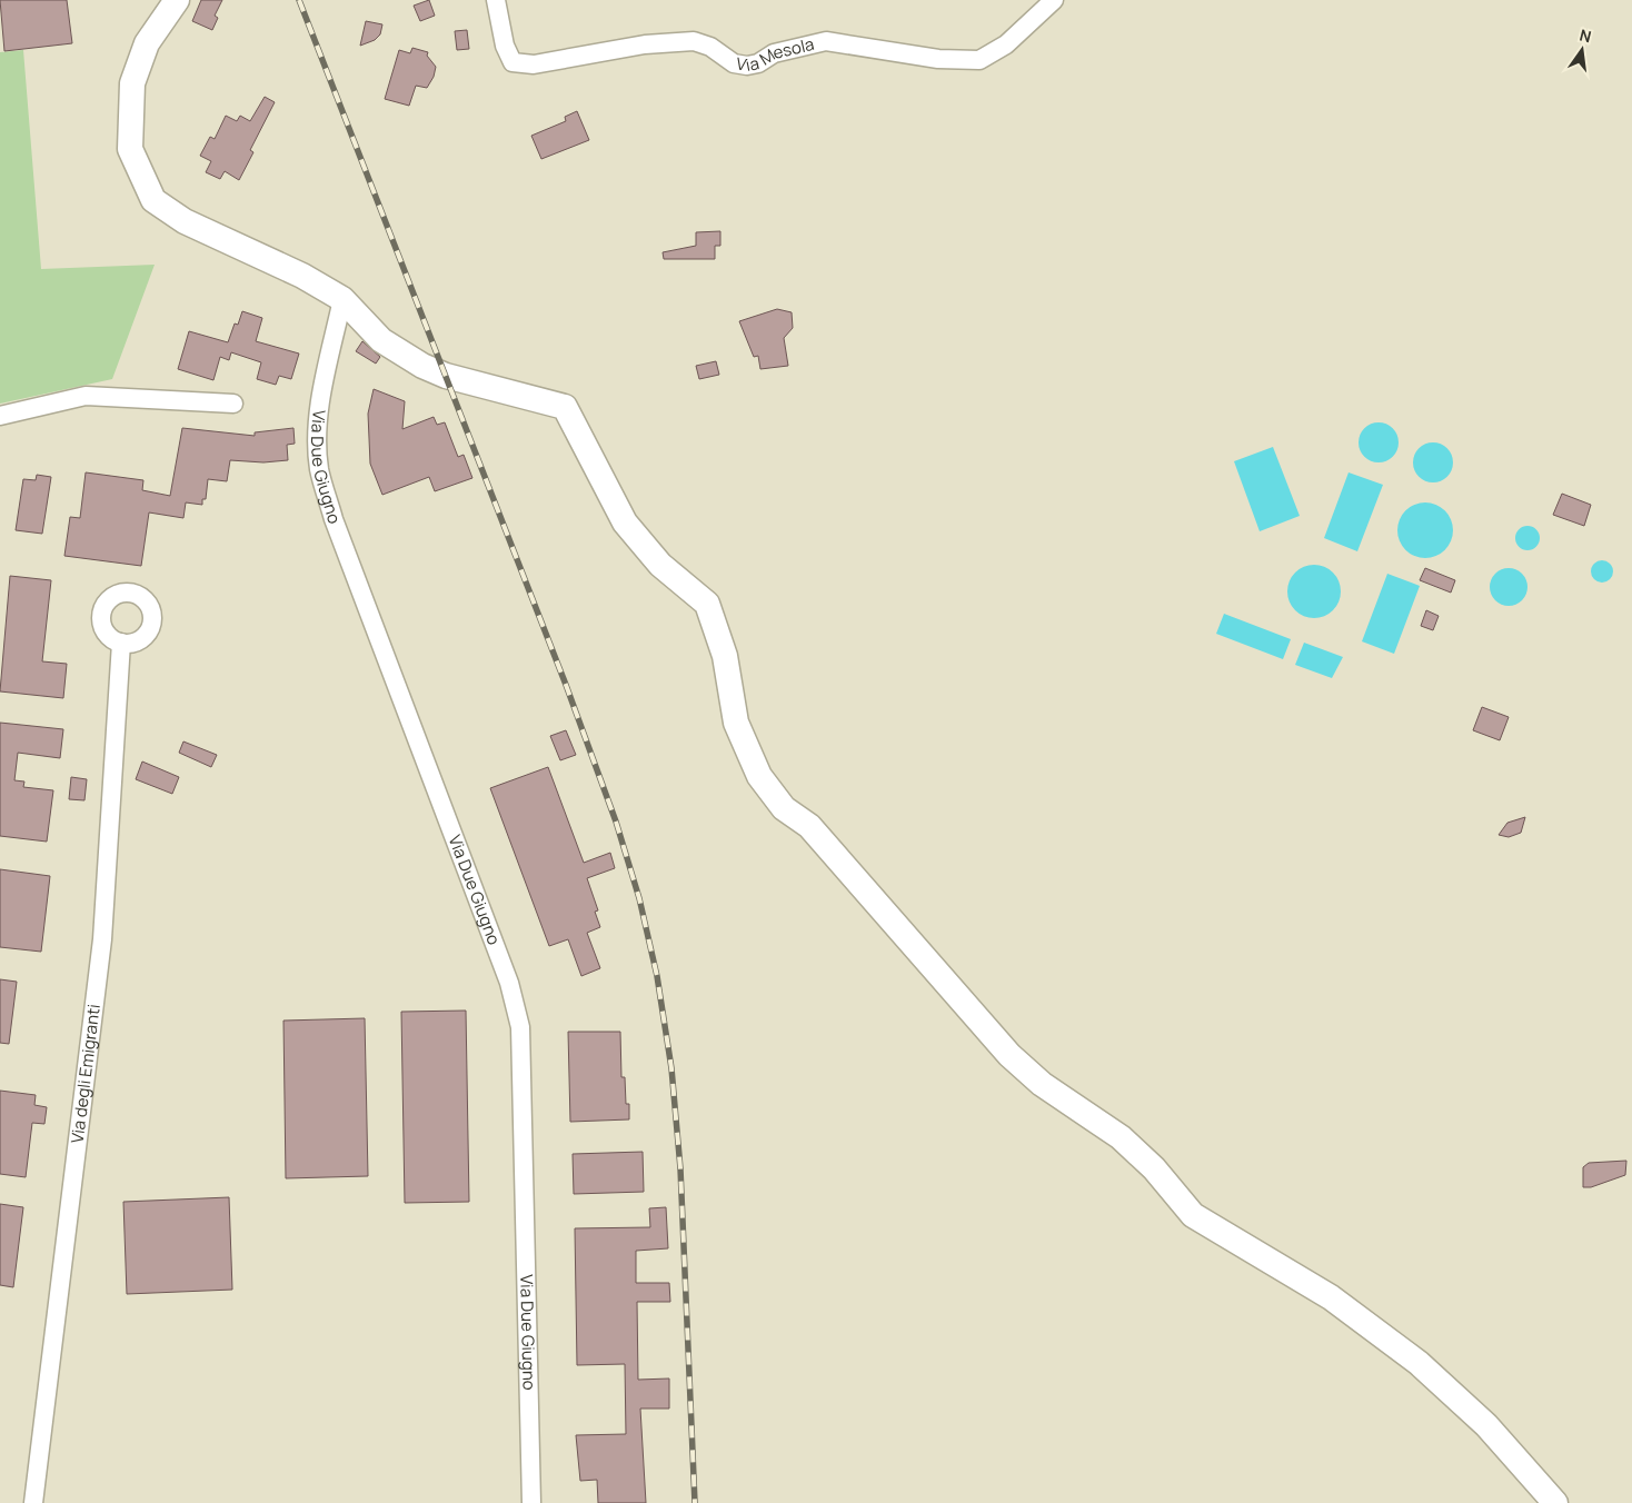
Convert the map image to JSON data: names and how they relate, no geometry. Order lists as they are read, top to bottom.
{
  "streets": {
    "street": ["Via Mesola", "Via Due Giugno", "Via degli Emigranti"]
  },
  "north": "top"
}
